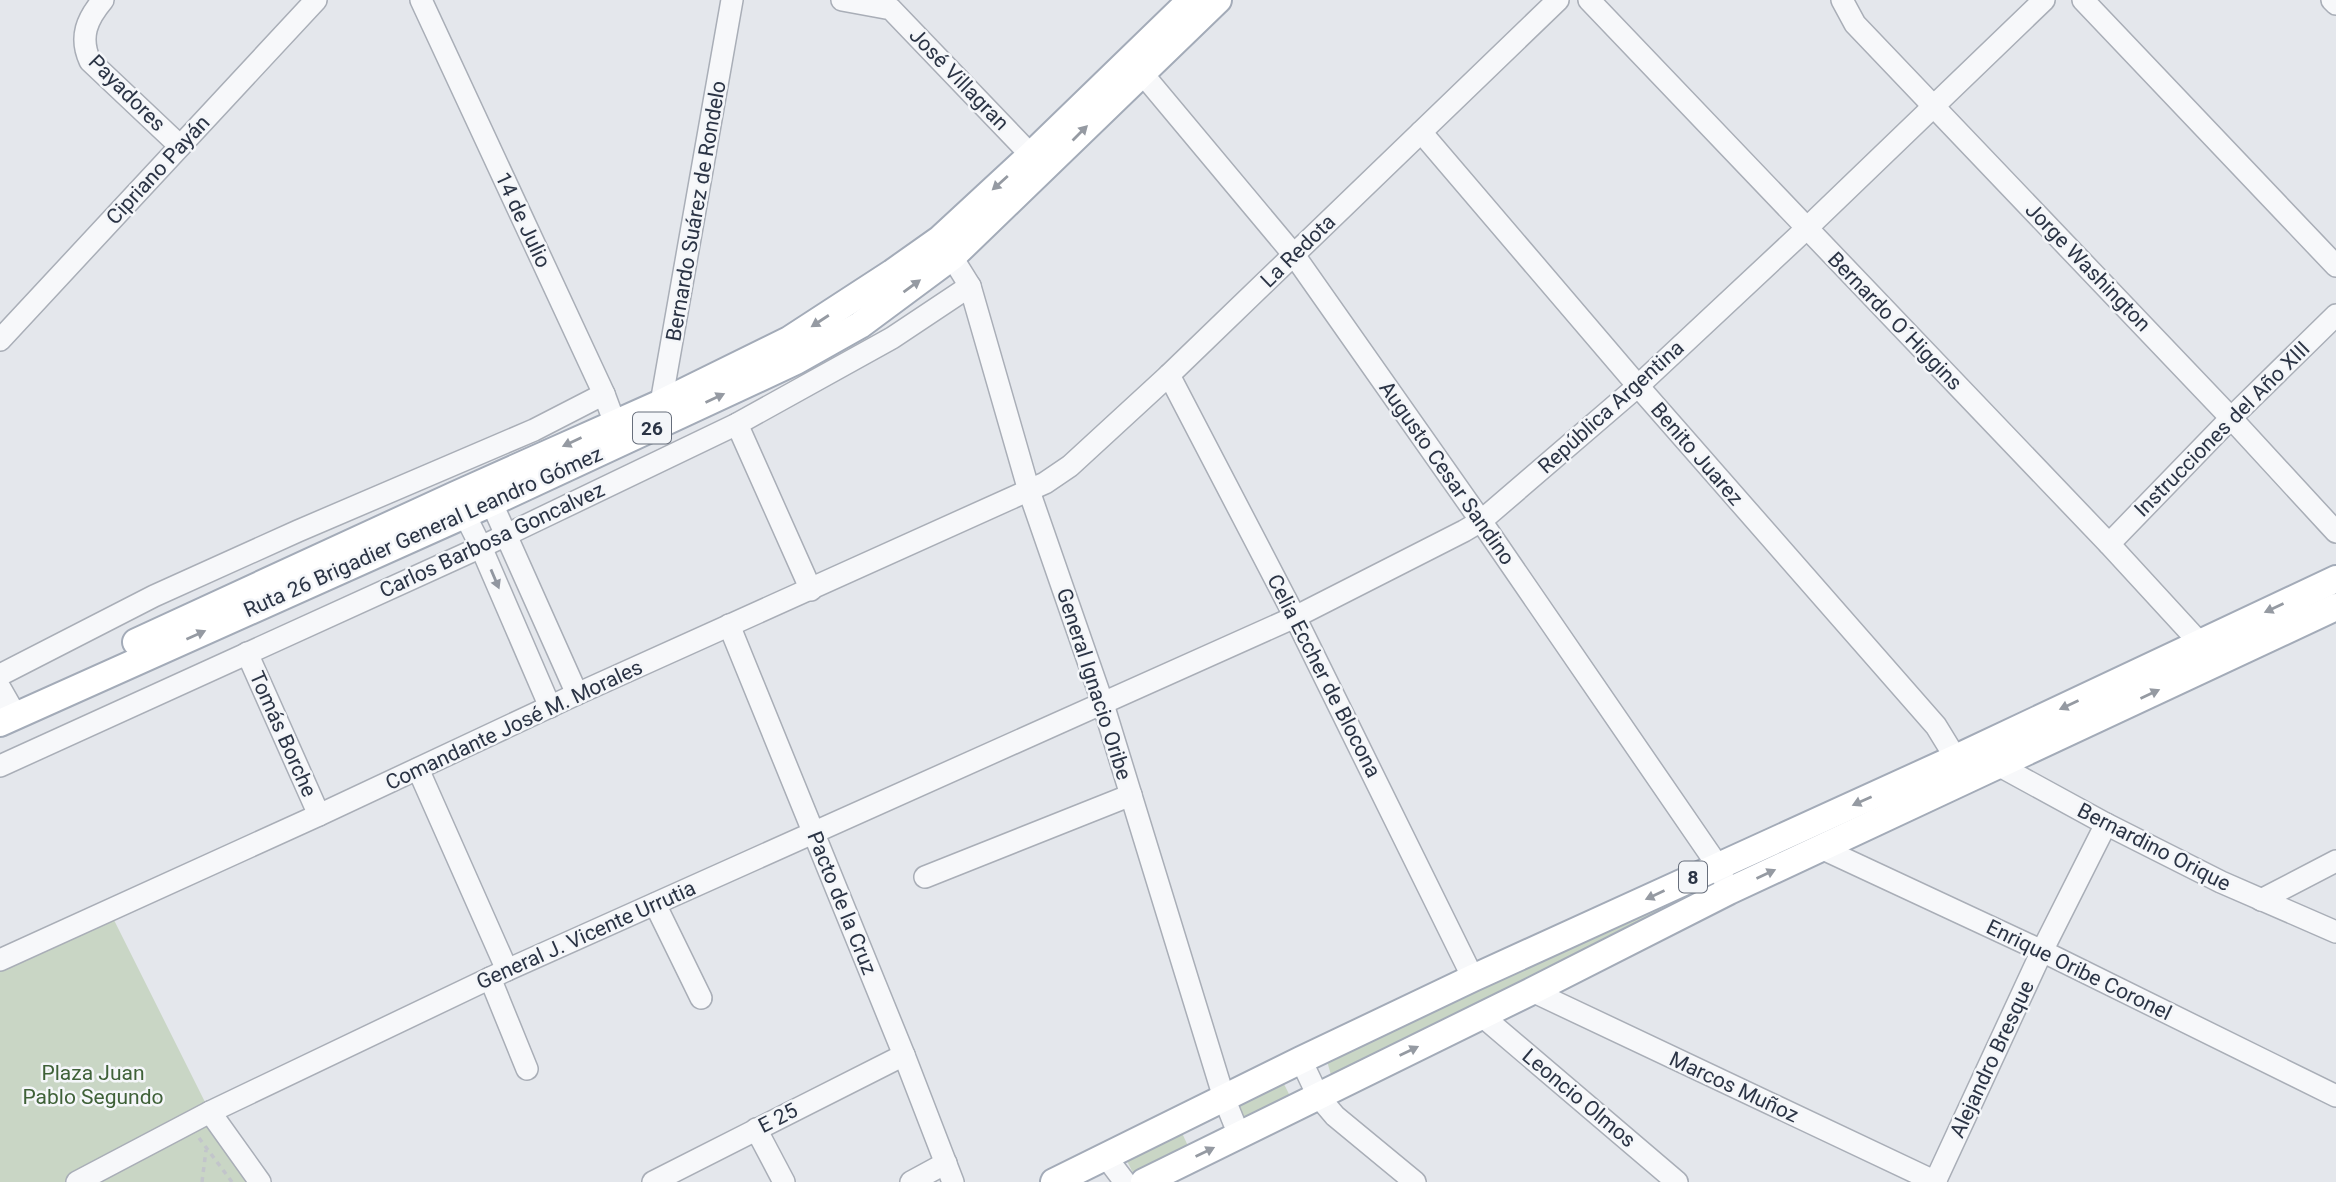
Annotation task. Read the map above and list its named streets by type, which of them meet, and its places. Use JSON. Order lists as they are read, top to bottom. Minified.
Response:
{"streets":{"main road":["26","Ruta 26 Brigadier General Leandro Gómez","8"],"street":["José Villagran","Payadores","Cipriano Payán","Bernardo Suárez de Rondelo","14 de Julio","La Redota","Jorge Washington","Bernardo O´Higgins","República Argentina","Instrucciones del Año XIII","Benito Juarez","Augusto Cesar Sandino","Carlos Barbosa Goncalvez","Celia Eccher de Blocona","General Ignacio Oribe","Comandante José M. Morales","Tomás Borche","Bernardino Orique","Pacto de la Cruz","General J. Vicente Urrutia","Enrique Oribe Coronel","Alejandro Bresque","Marcos Muñoz","Leoncio Olmos","E 25"]},"crossings":[["José Villagran","Ruta 26 Brigadier General Leandro Gómez"],["Payadores","Cipriano Payán"],["Bernardo Suárez de Rondelo","Ruta 26 Brigadier General Leandro Gómez"],["14 de Julio","Ruta 26 Brigadier General Leandro Gómez"],["La Redota","Benito Juarez"],["La Redota","Augusto Cesar Sandino"],["La Redota","Celia Eccher de Blocona"],["La Redota","General Ignacio Oribe"],["La Redota","Comandante José M. Morales"],["Jorge Washington","República Argentina"],["Jorge Washington","Instrucciones del Año XIII"],["Bernardo O´Higgins","República Argentina"],["Bernardo O´Higgins","Instrucciones del Año XIII"],["Bernardo O´Higgins","8"],["República Argentina","Benito Juarez"],["República Argentina","Augusto Cesar Sandino"],["República Argentina","Celia Eccher de Blocona"],["República Argentina","General Ignacio Oribe"],["República Argentina","General J. Vicente Urrutia"],["Benito Juarez","8"],["Augusto Cesar Sandino","Ruta 26 Brigadier General Leandro Gómez"],["Augusto Cesar Sandino","8"],["Ruta 26 Brigadier General Leandro Gómez","General Ignacio Oribe"],["Carlos Barbosa Goncalvez","General Ignacio Oribe"],["Carlos Barbosa Goncalvez","Tomás Borche"],["Celia Eccher de Blocona","8"],["General Ignacio Oribe","Comandante José M. Morales"],["General Ignacio Oribe","8"],["General Ignacio Oribe","General J. Vicente Urrutia"],["Comandante José M. Morales","Tomás Borche"],["Comandante José M. Morales","Pacto de la Cruz"],["Bernardino Orique","8"],["Bernardino Orique","Alejandro Bresque"],["8","Enrique Oribe Coronel"],["8","Marcos Muñoz"],["8","Leoncio Olmos"],["Pacto de la Cruz","General J. Vicente Urrutia"],["Pacto de la Cruz","E 25"],["Enrique Oribe Coronel","Alejandro Bresque"],["Alejandro Bresque","Marcos Muñoz"]],"parks":["Plaza Juan Pablo Segundo"]}
